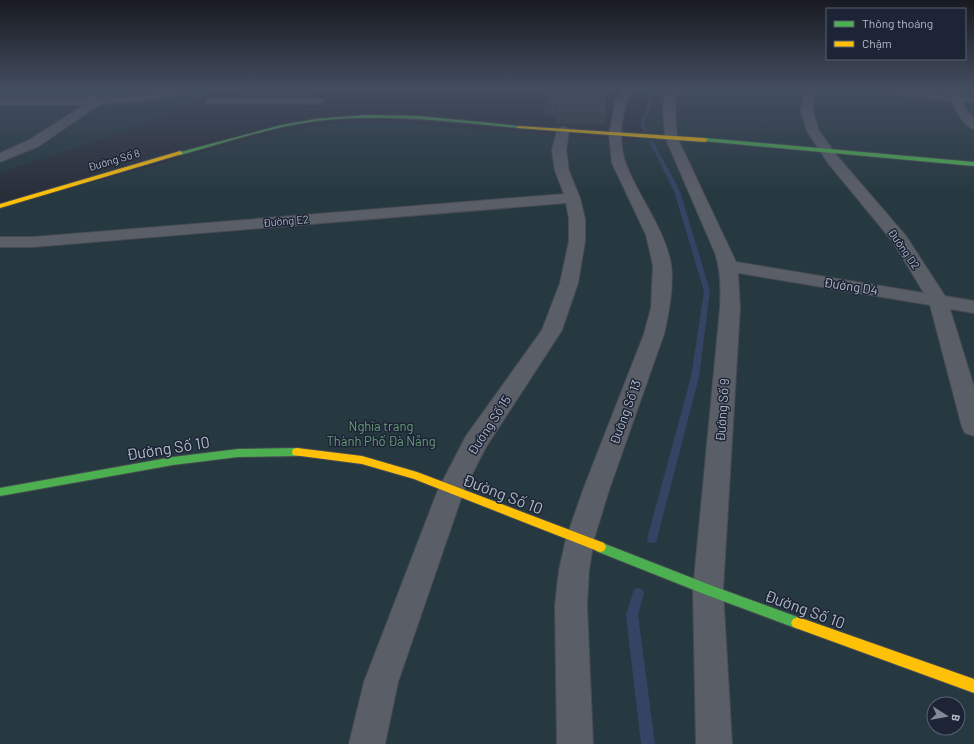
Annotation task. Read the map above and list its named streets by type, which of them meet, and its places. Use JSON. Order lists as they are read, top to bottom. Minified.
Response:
{"streets":{"street":["Đường Số 8","Đường E2","Đường D2","Đường D4","Đường Số 9","Đường Số 13","Đường Số 15","Đường Số 10"]},"crossings":[["Đường Số 8","Đường D2"],["Đường Số 8","Đường Số 9"],["Đường Số 8","Đường Số 13"],["Đường Số 8","Đường Số 15"],["Đường E2","Đường Số 15"],["Đường D2","Đường D4"],["Đường D4","Đường Số 9"],["Đường Số 9","Đường Số 10"],["Đường Số 13","Đường Số 10"],["Đường Số 15","Đường Số 10"]],"parks":["Nghĩa trang Thành Phố Đà Nẵng"],"legend":["Thông thoáng","Chậm"],"north":"right"}
